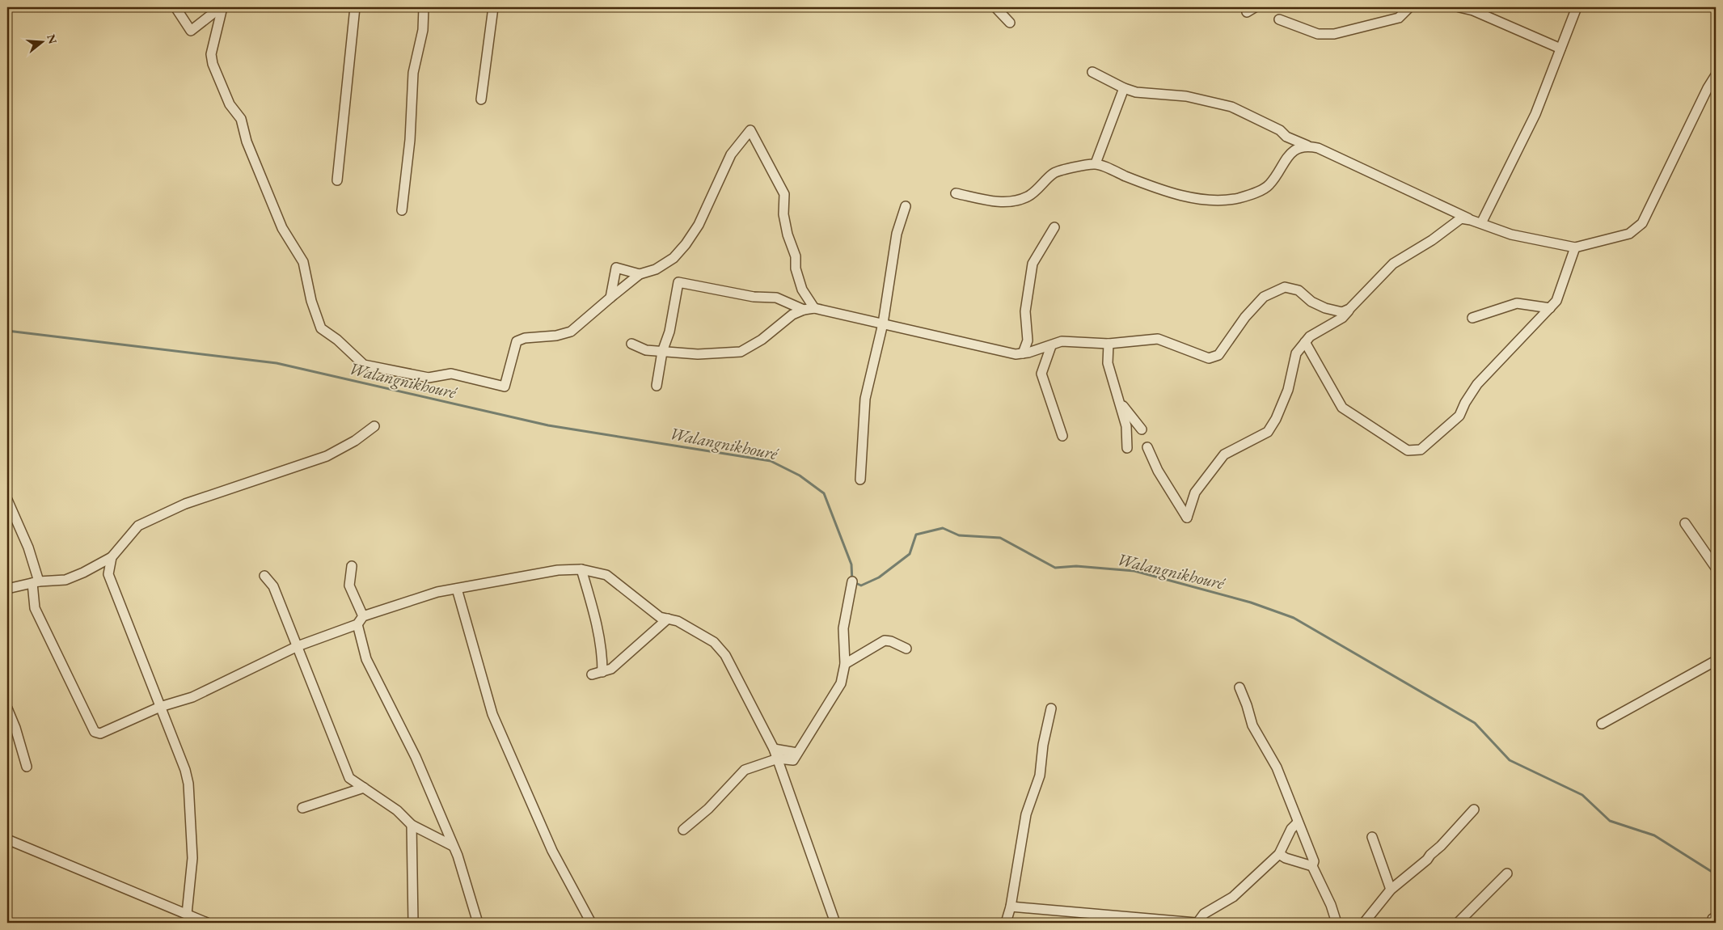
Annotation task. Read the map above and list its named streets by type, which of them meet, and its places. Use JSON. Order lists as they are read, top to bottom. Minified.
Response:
{"water":["Walangnikhouré"],"north":"right"}
